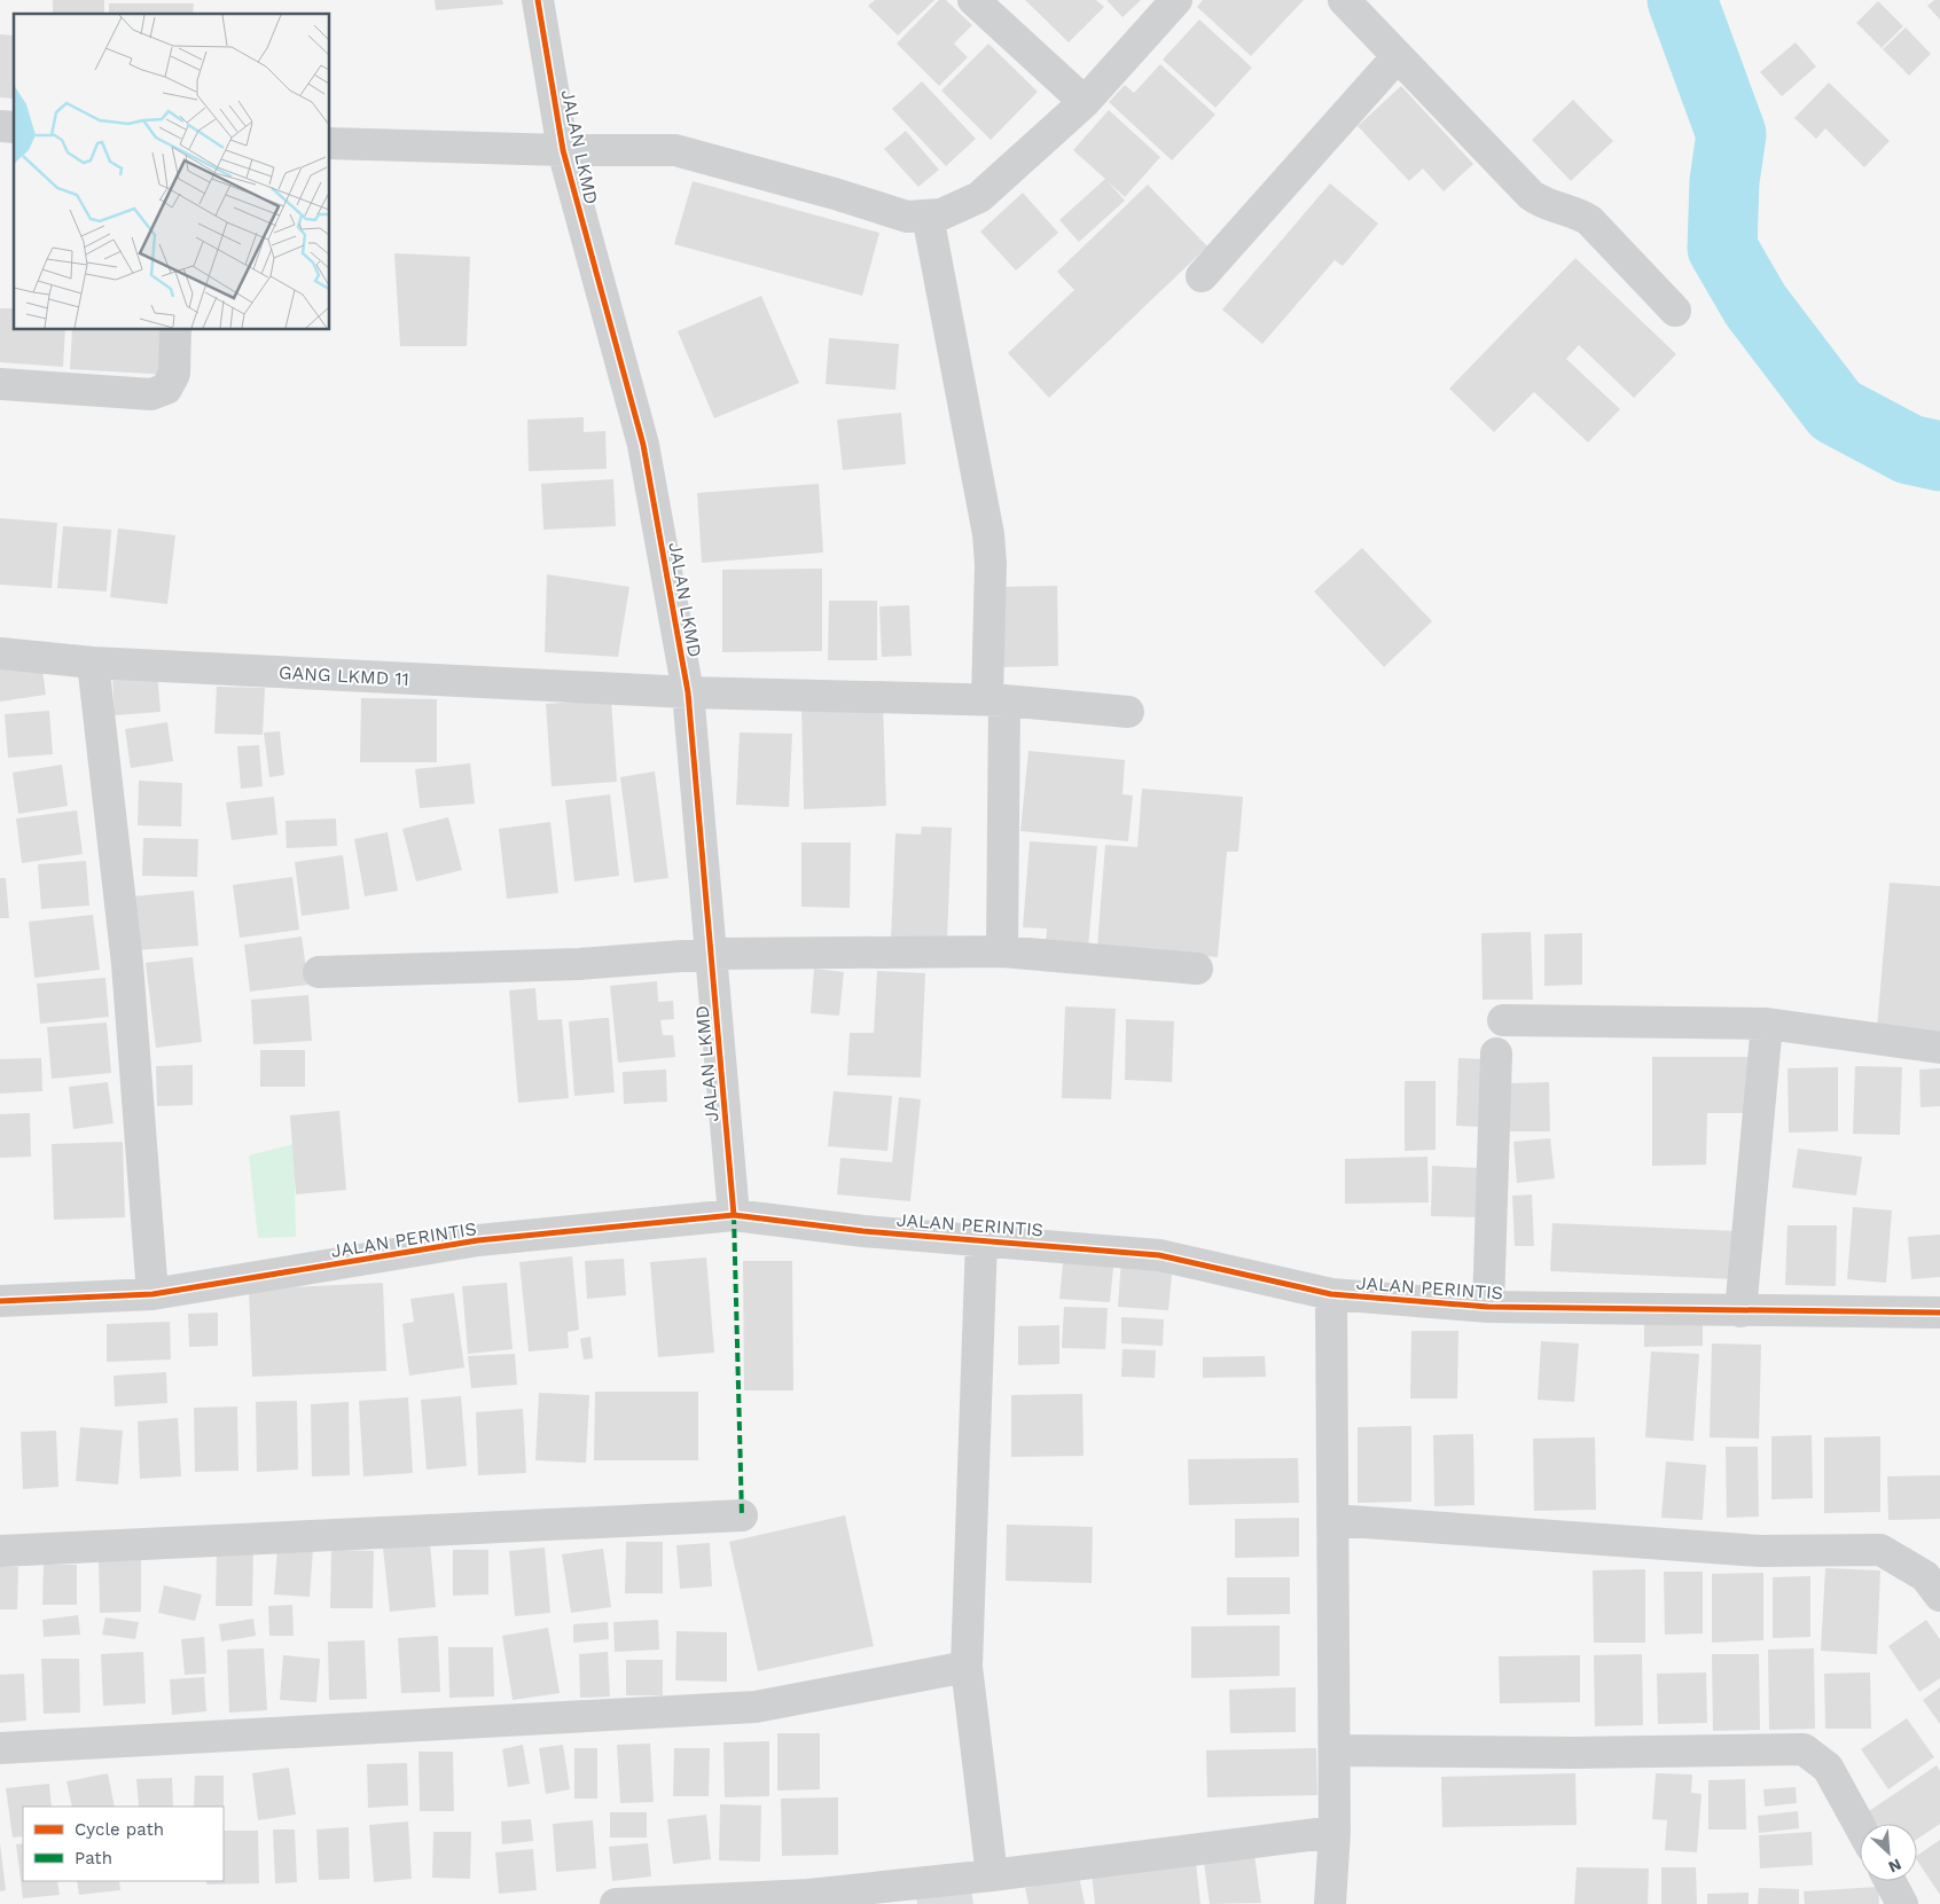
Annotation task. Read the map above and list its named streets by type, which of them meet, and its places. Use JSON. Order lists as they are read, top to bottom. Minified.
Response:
{"streets":{"street":["JALAN LKMD","GANG LKMD 11","JALAN PERINTIS"]},"crossings":[["JALAN LKMD","GANG LKMD 11"],["JALAN LKMD","JALAN PERINTIS"]],"legend":["Cycle path","Path"],"north":"bottom right"}
